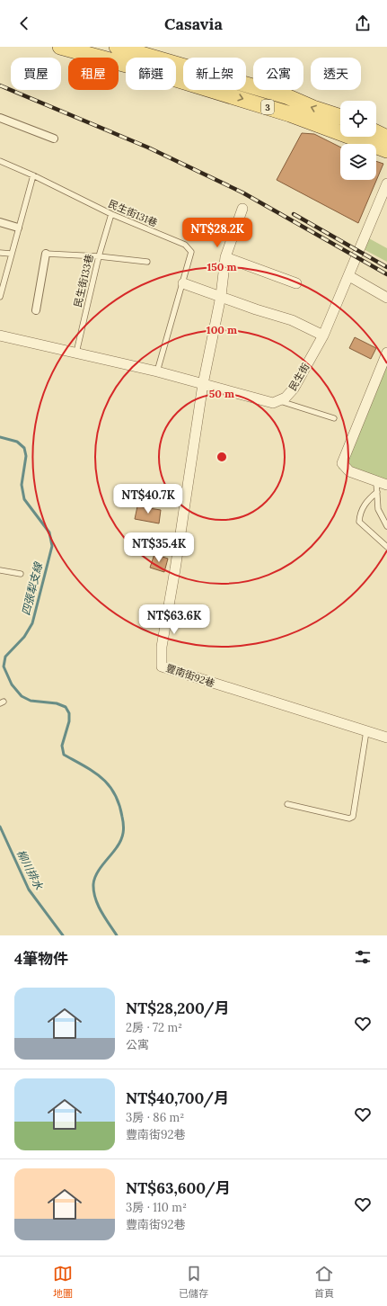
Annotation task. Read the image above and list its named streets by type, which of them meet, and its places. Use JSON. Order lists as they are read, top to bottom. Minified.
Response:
{"streets":{"main road":["3"],"street":["民生街","豐南街92巷"],"lane":["民生街131巷","民生街133巷"]},"crossings":[["民生街131巷","民生街133巷"]],"water":["四張犁支線","柳川排水"],"page":{"header":"Casavia","chip":["買屋","租屋","篩選","新上架","公寓","透天"],"price":["NT$28.2K","NT$40.7K","NT$35.4K","NT$63.6K"],"heading":"4筆物件","list":[{"name":"NT$28,200/月","note":"2房 · 72 m² · 公寓"},{"name":"NT$40,700/月","note":"3房 · 86 m² · 豐南街92巷"},{"name":"NT$63,600/月","note":"3房 · 110 m² · 豐南街92巷"}],"tabs":["地圖","已儲存","首頁"]},"rings":["150 m","100 m","50 m"]}
